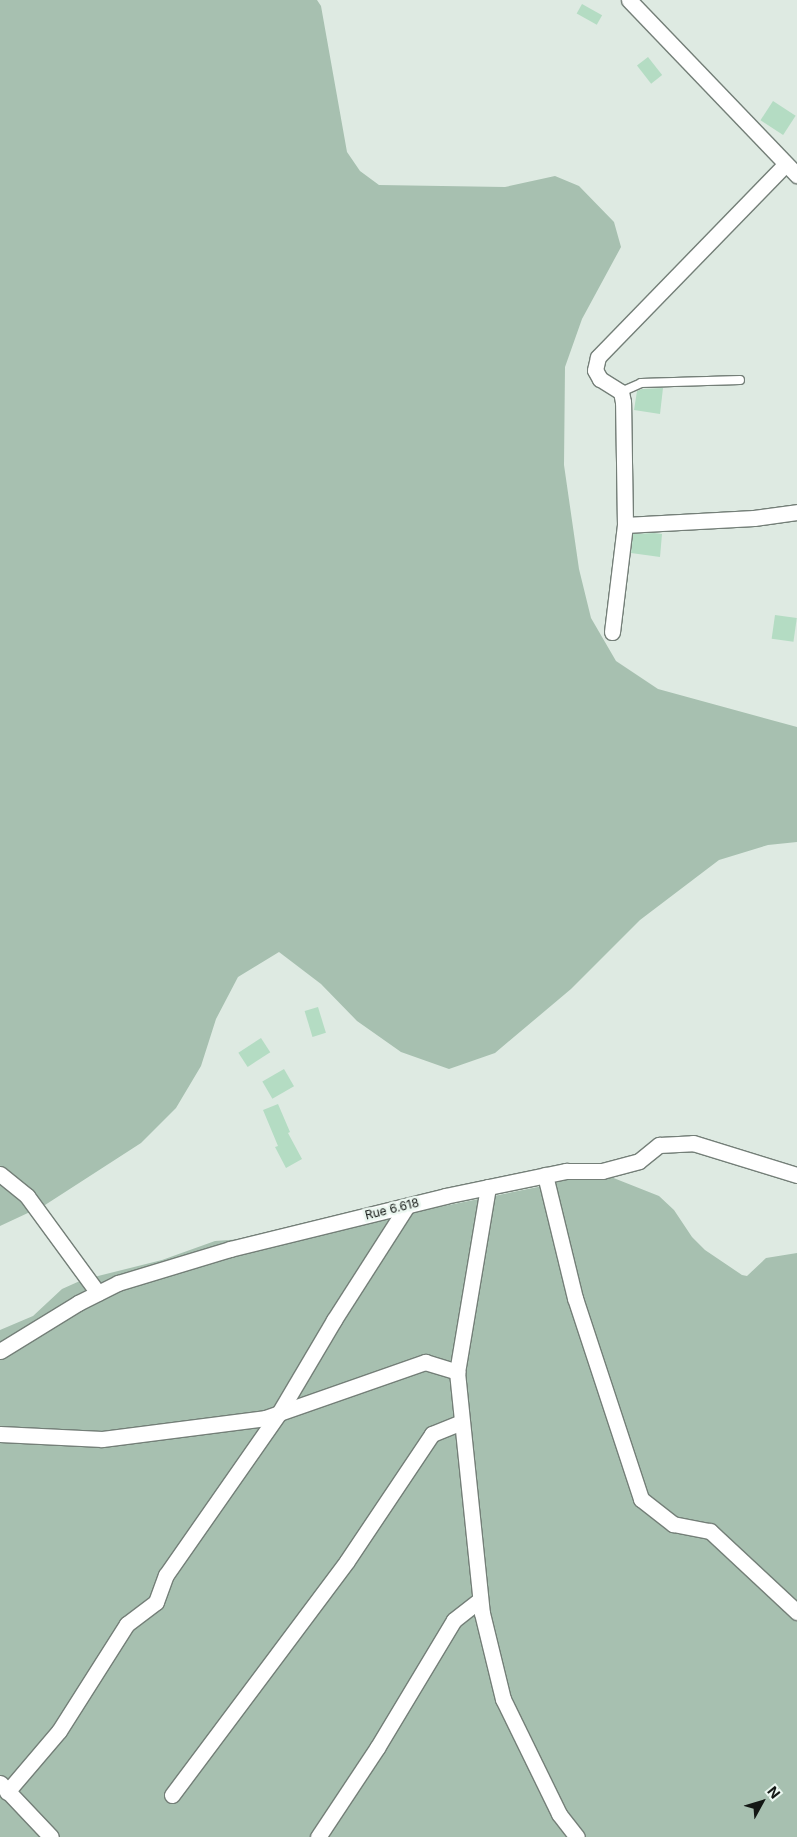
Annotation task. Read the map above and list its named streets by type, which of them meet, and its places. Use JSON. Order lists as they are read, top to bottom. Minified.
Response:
{"streets":{"street":["Rue 6.618"]},"north":"top right"}
